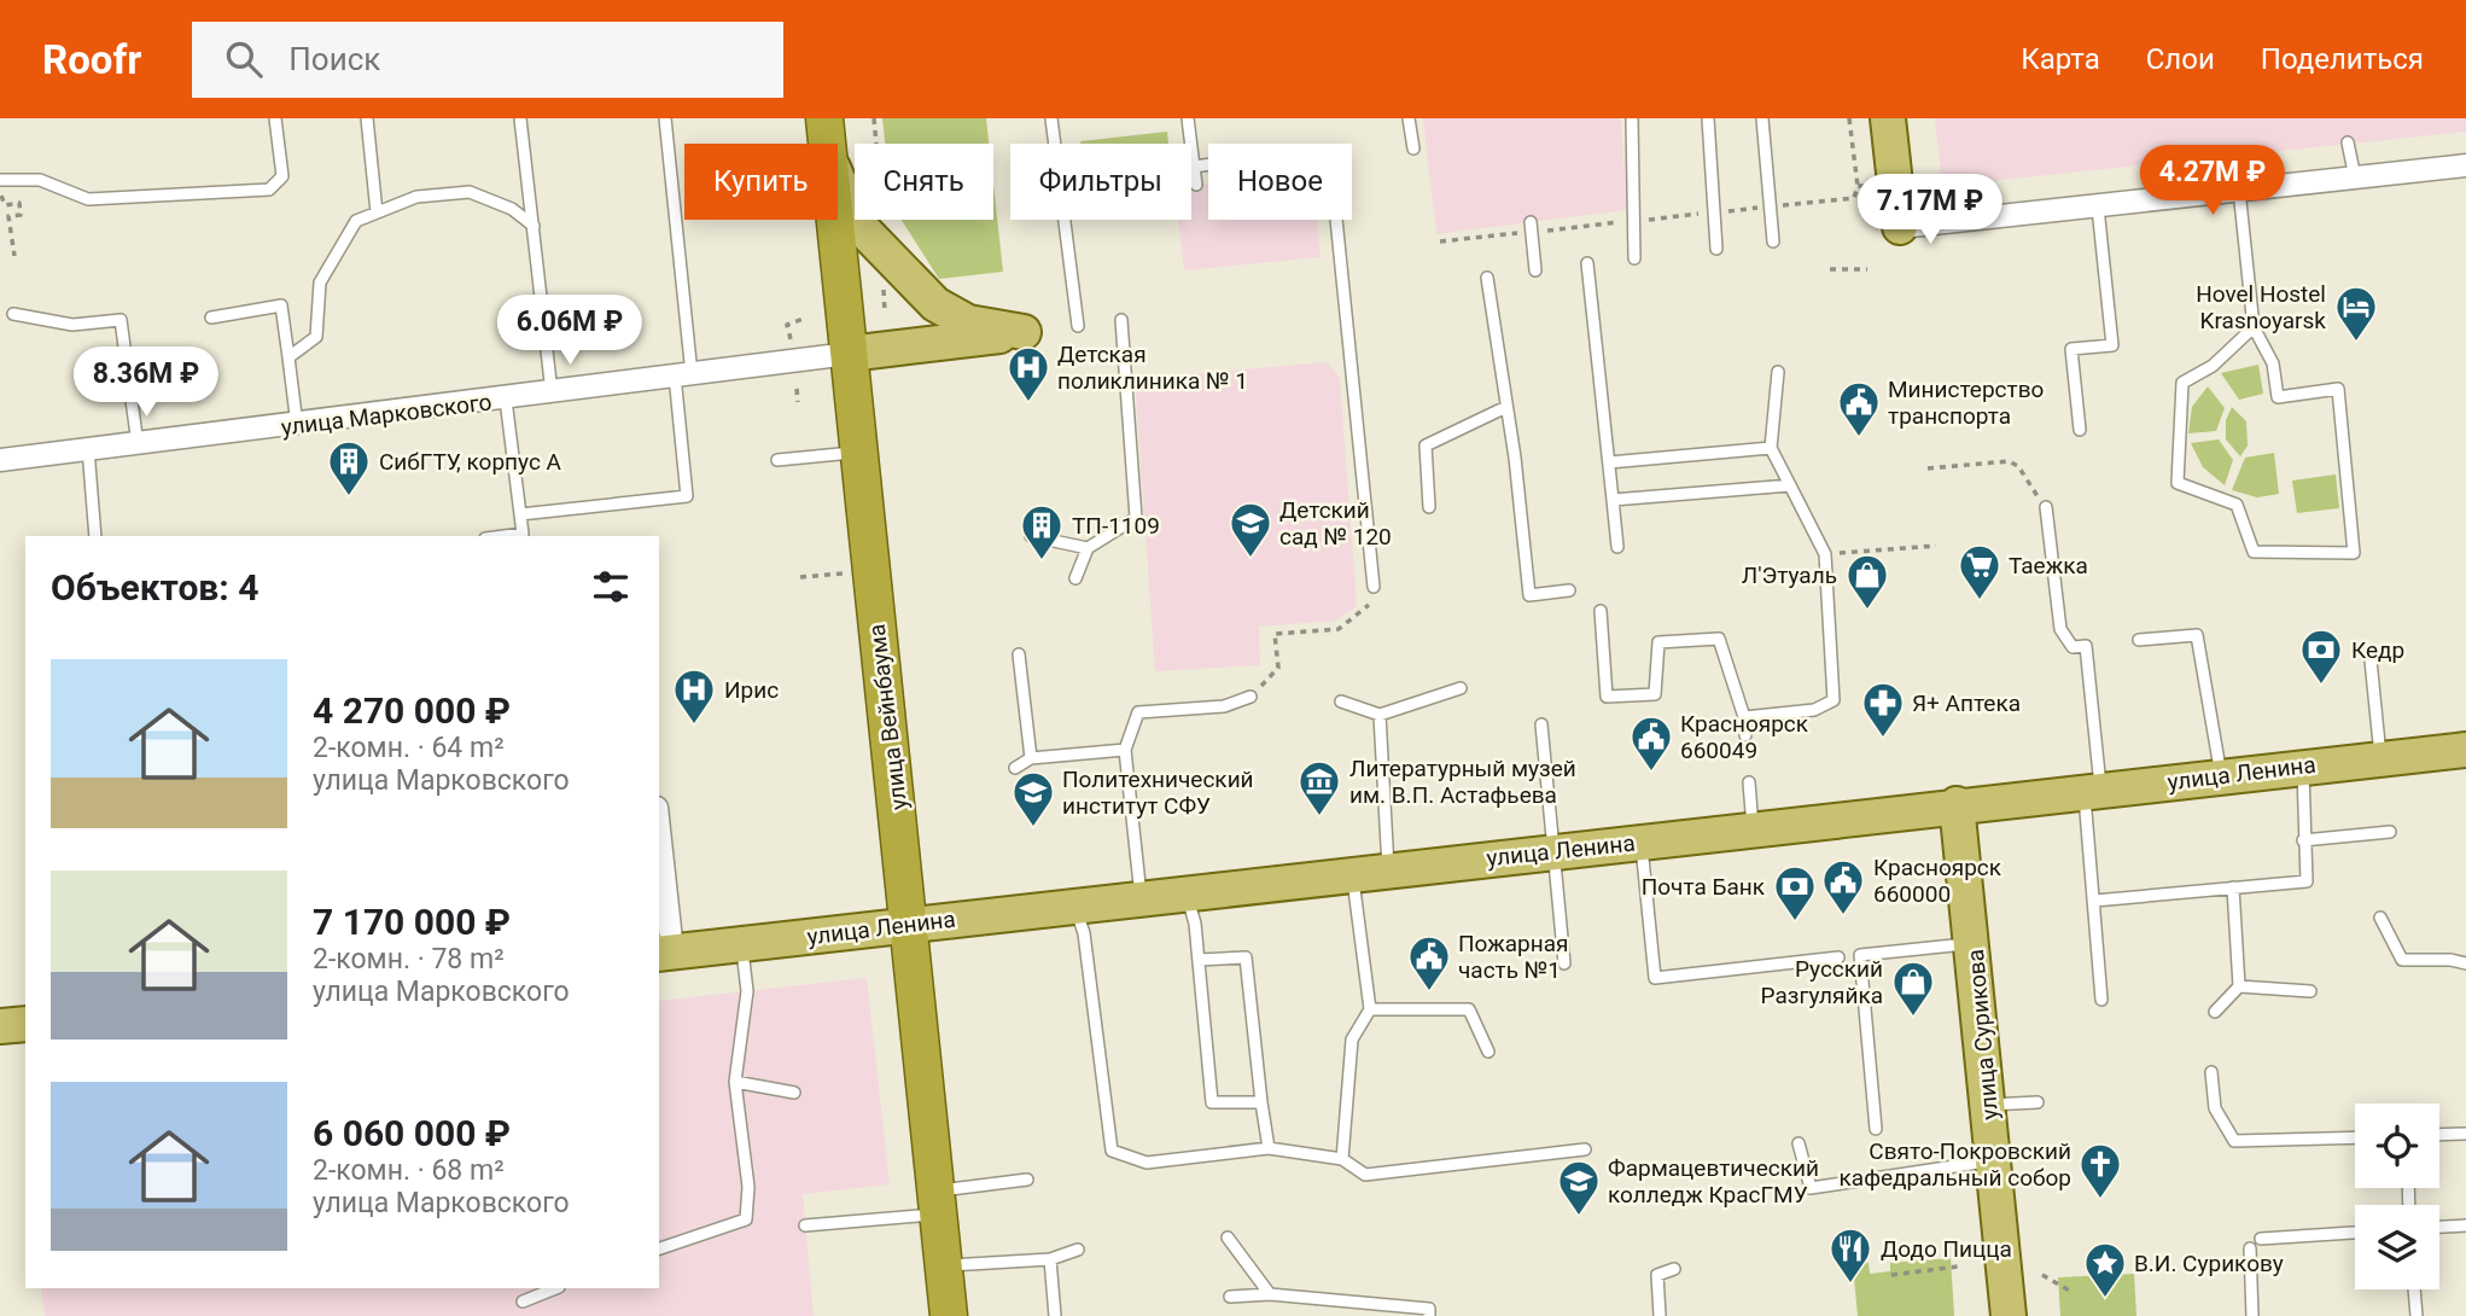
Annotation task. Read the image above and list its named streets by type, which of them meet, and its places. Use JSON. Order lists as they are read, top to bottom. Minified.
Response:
{"streets":{"highway":["улица Вейнбаума"],"main road":["улица Марковского","улица Ленина","улица Сурикова"]},"crossings":[["улица Марковского","улица Вейнбаума"],["улица Вейнбаума","улица Ленина"],["улица Ленина","улица Сурикова"]],"places":{"hotel":["Hovel Hostel Krasnoyarsk"],"hospital":["Детская поликлиника № 1","Ирис"],"public building":["Министерство транспорта","Красноярск 660049","Красноярск 660000","Пожарная часть №1"],"building":["СибГТУ, корпус А","ТП-1109"],"school or university":["Детский сад № 120","Политехнический институт СФУ","Фармацевтический колледж КрасГМУ"],"supermarket":["Таежка"],"shop":["Л'Этуаль","Русский Разгуляйка"],"bank":["Кедр","Почта Банк"],"pharmacy":["Я+ Аптека"],"museum":["Литературный музей им. В.П. Астафьева"],"church":["Свято-Покровский кафедральный собор"],"restaurant":["Додо Пицца"],"place":["В.И. Сурикову"]},"page":{"header":"Roofr","search":"Поиск","nav":["Карта","Слои","Поделиться"],"chip":["Купить","Снять","Фильтры","Новое"],"price":["4.27M ₽","7.17M ₽","6.06M ₽","8.36M ₽"],"heading":"Объектов: 4","list":[{"name":"4 270 000 ₽","note":"2-комн. · 64 m² · улица Марковского"},{"name":"7 170 000 ₽","note":"2-комн. · 78 m² · улица Марковского"},{"name":"6 060 000 ₽","note":"2-комн. · 68 m² · улица Марковского"}]}}
